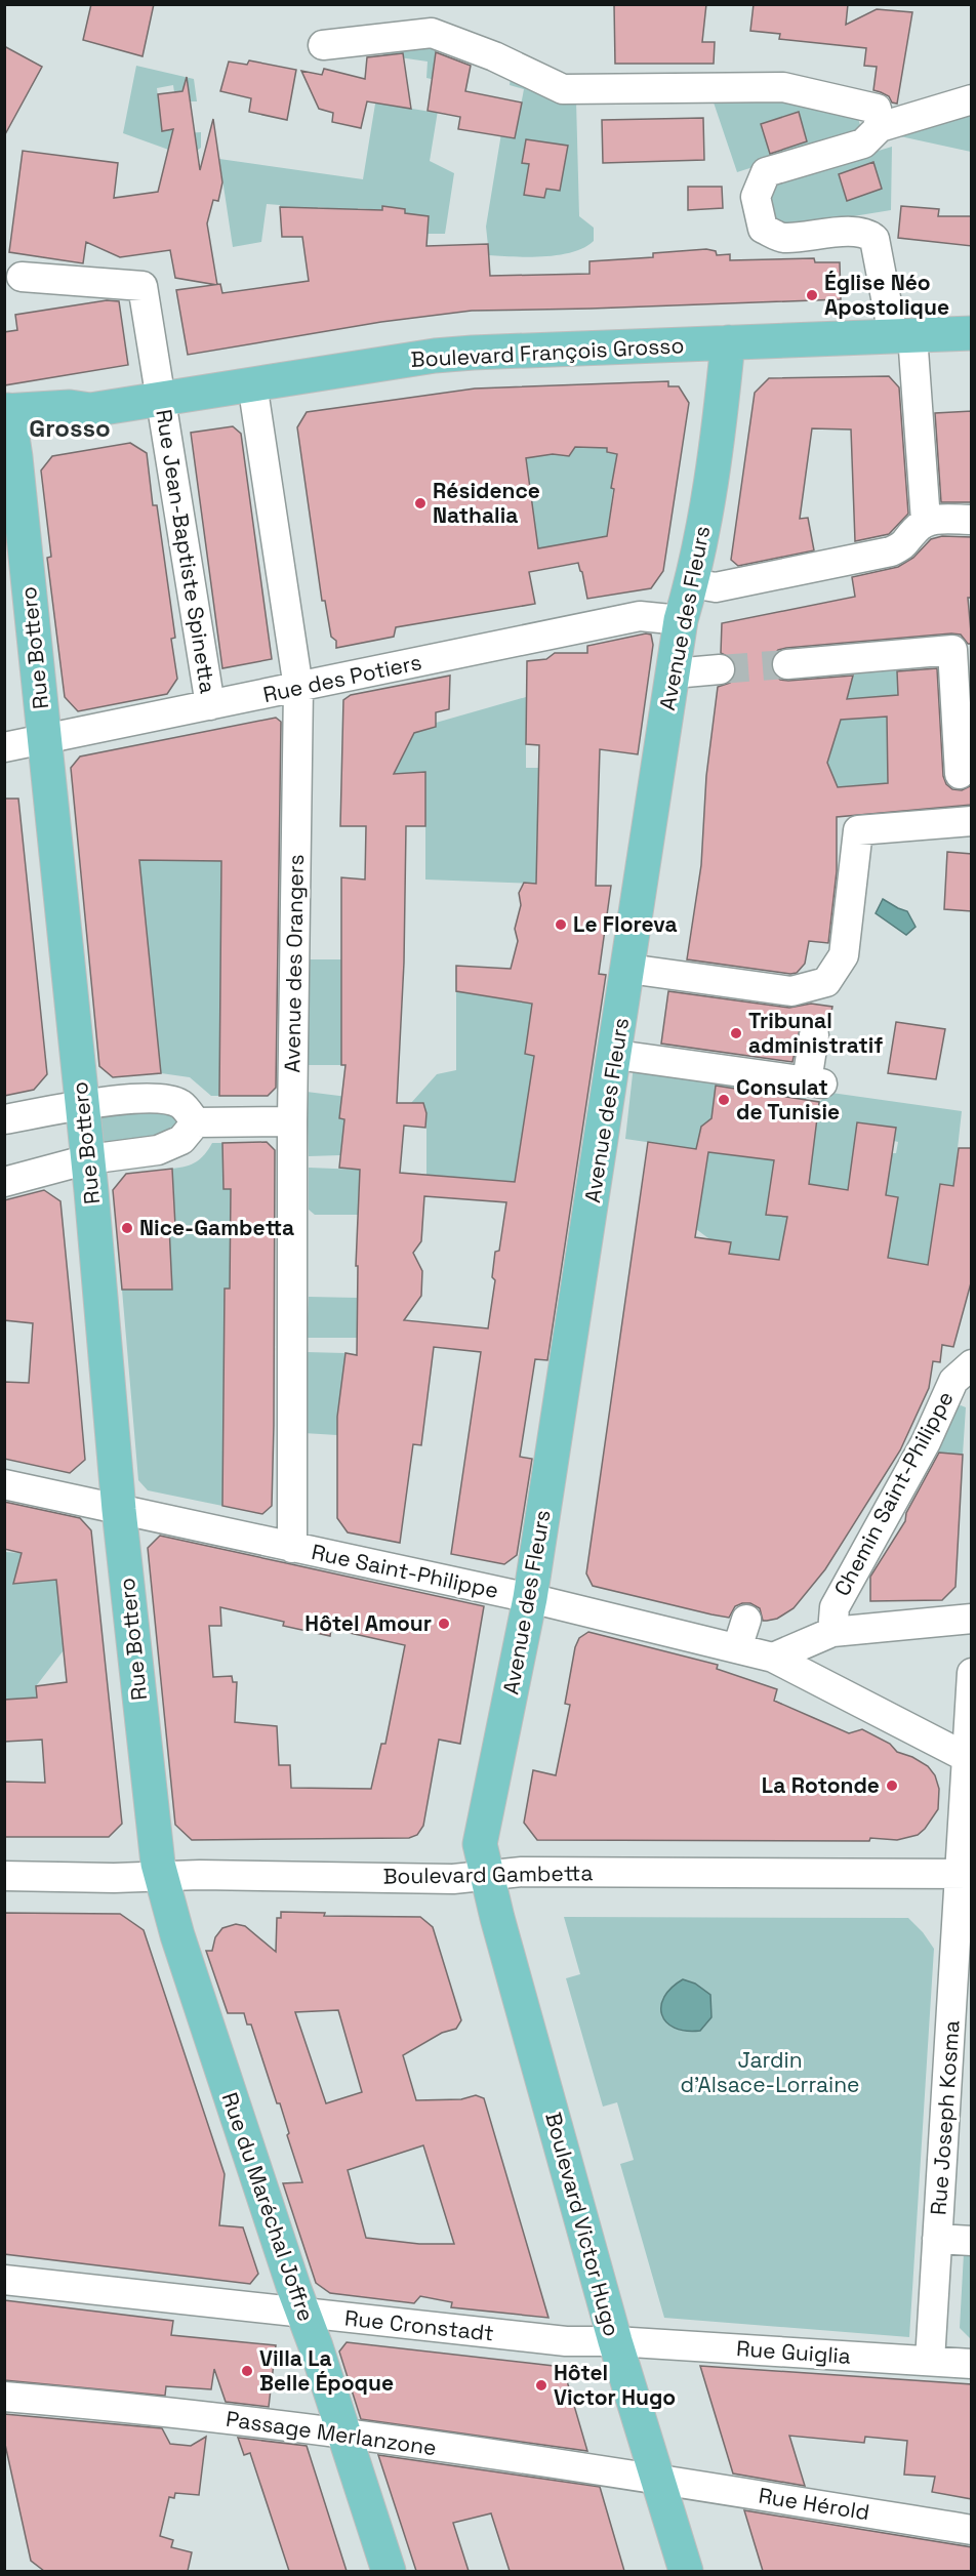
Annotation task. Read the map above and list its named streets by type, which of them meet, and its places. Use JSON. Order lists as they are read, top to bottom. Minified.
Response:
{"streets":{"main road":["Boulevard François Grosso","Avenue des Fleurs","Rue Bottero","Rue du Maréchal Joffre","Boulevard Victor Hugo"],"street":["Rue Jean-Baptiste Spinetta","Rue des Potiers","Avenue des Orangers","Chemin Saint-Philippe","Rue Saint-Philippe","Boulevard Gambetta","Rue Joseph Kosma","Rue Cronstadt","Rue Guiglia","Passage Merlanzone","Rue Hérold"]},"crossings":[["Boulevard François Grosso","Rue Jean-Baptiste Spinetta"],["Boulevard François Grosso","Avenue des Fleurs"],["Boulevard François Grosso","Rue Bottero"],["Boulevard François Grosso","Avenue des Orangers"],["Rue Jean-Baptiste Spinetta","Rue des Potiers"],["Avenue des Fleurs","Rue des Potiers"],["Avenue des Fleurs","Rue Saint-Philippe"],["Avenue des Fleurs","Boulevard Gambetta"],["Avenue des Fleurs","Boulevard Victor Hugo"],["Rue Bottero","Rue des Potiers"],["Rue Bottero","Rue Saint-Philippe"],["Rue Bottero","Boulevard Gambetta"],["Rue Bottero","Rue du Maréchal Joffre"],["Rue des Potiers","Avenue des Orangers"],["Avenue des Orangers","Rue Saint-Philippe"],["Rue Saint-Philippe","Rue Joseph Kosma"],["Boulevard Gambetta","Rue Joseph Kosma"],["Boulevard Gambetta","Rue du Maréchal Joffre"],["Boulevard Gambetta","Boulevard Victor Hugo"],["Rue Joseph Kosma","Rue Guiglia"],["Rue du Maréchal Joffre","Rue Cronstadt"],["Rue du Maréchal Joffre","Passage Merlanzone"],["Boulevard Victor Hugo","Rue Cronstadt"],["Boulevard Victor Hugo","Rue Guiglia"],["Boulevard Victor Hugo","Passage Merlanzone"],["Boulevard Victor Hugo","Rue Hérold"],["Rue Cronstadt","Rue Guiglia"],["Passage Merlanzone","Rue Hérold"]],"districts":["Grosso"],"parks":["Jardin d'Alsace-Lorraine"],"places":["Église Néo Apostolique","Résidence Nathalia","Le Floreva","Tribunal administratif","Consulat de Tunisie","Nice-Gambetta","Hôtel Amour","La Rotonde","Villa La Belle Époque","Hôtel Victor Hugo"]}
